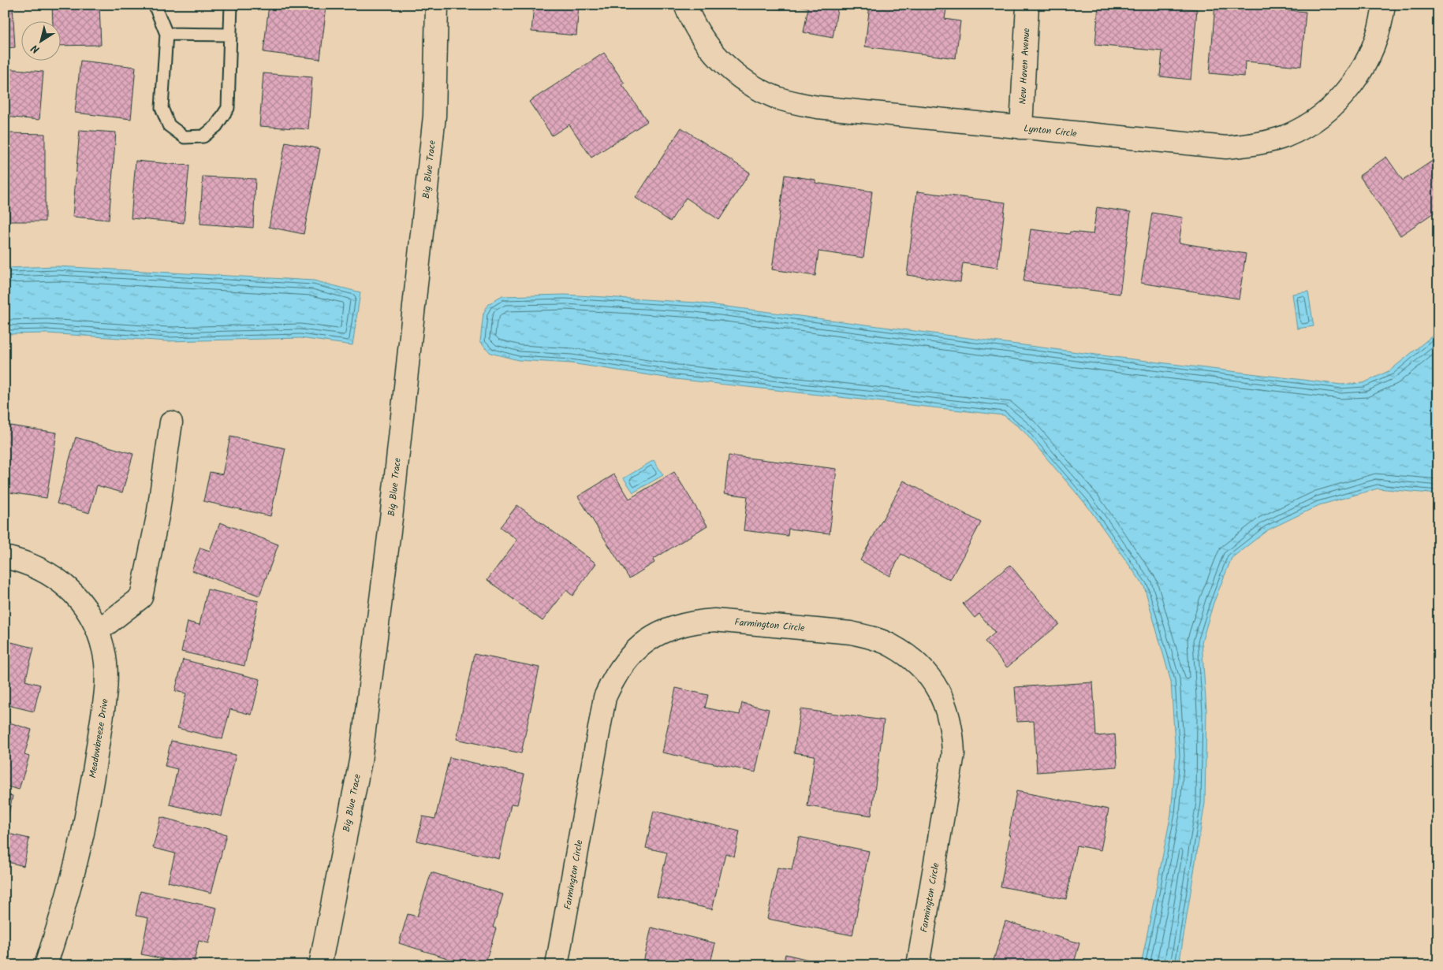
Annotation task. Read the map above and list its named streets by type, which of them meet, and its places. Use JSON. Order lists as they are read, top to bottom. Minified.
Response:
{"streets":{"street":["New Haven Avenue","Lynton Circle","Big Blue Trace","Farmington Circle","Meadowbreeze Drive"]},"crossings":[["New Haven Avenue","Lynton Circle"]],"north":"bottom left"}
